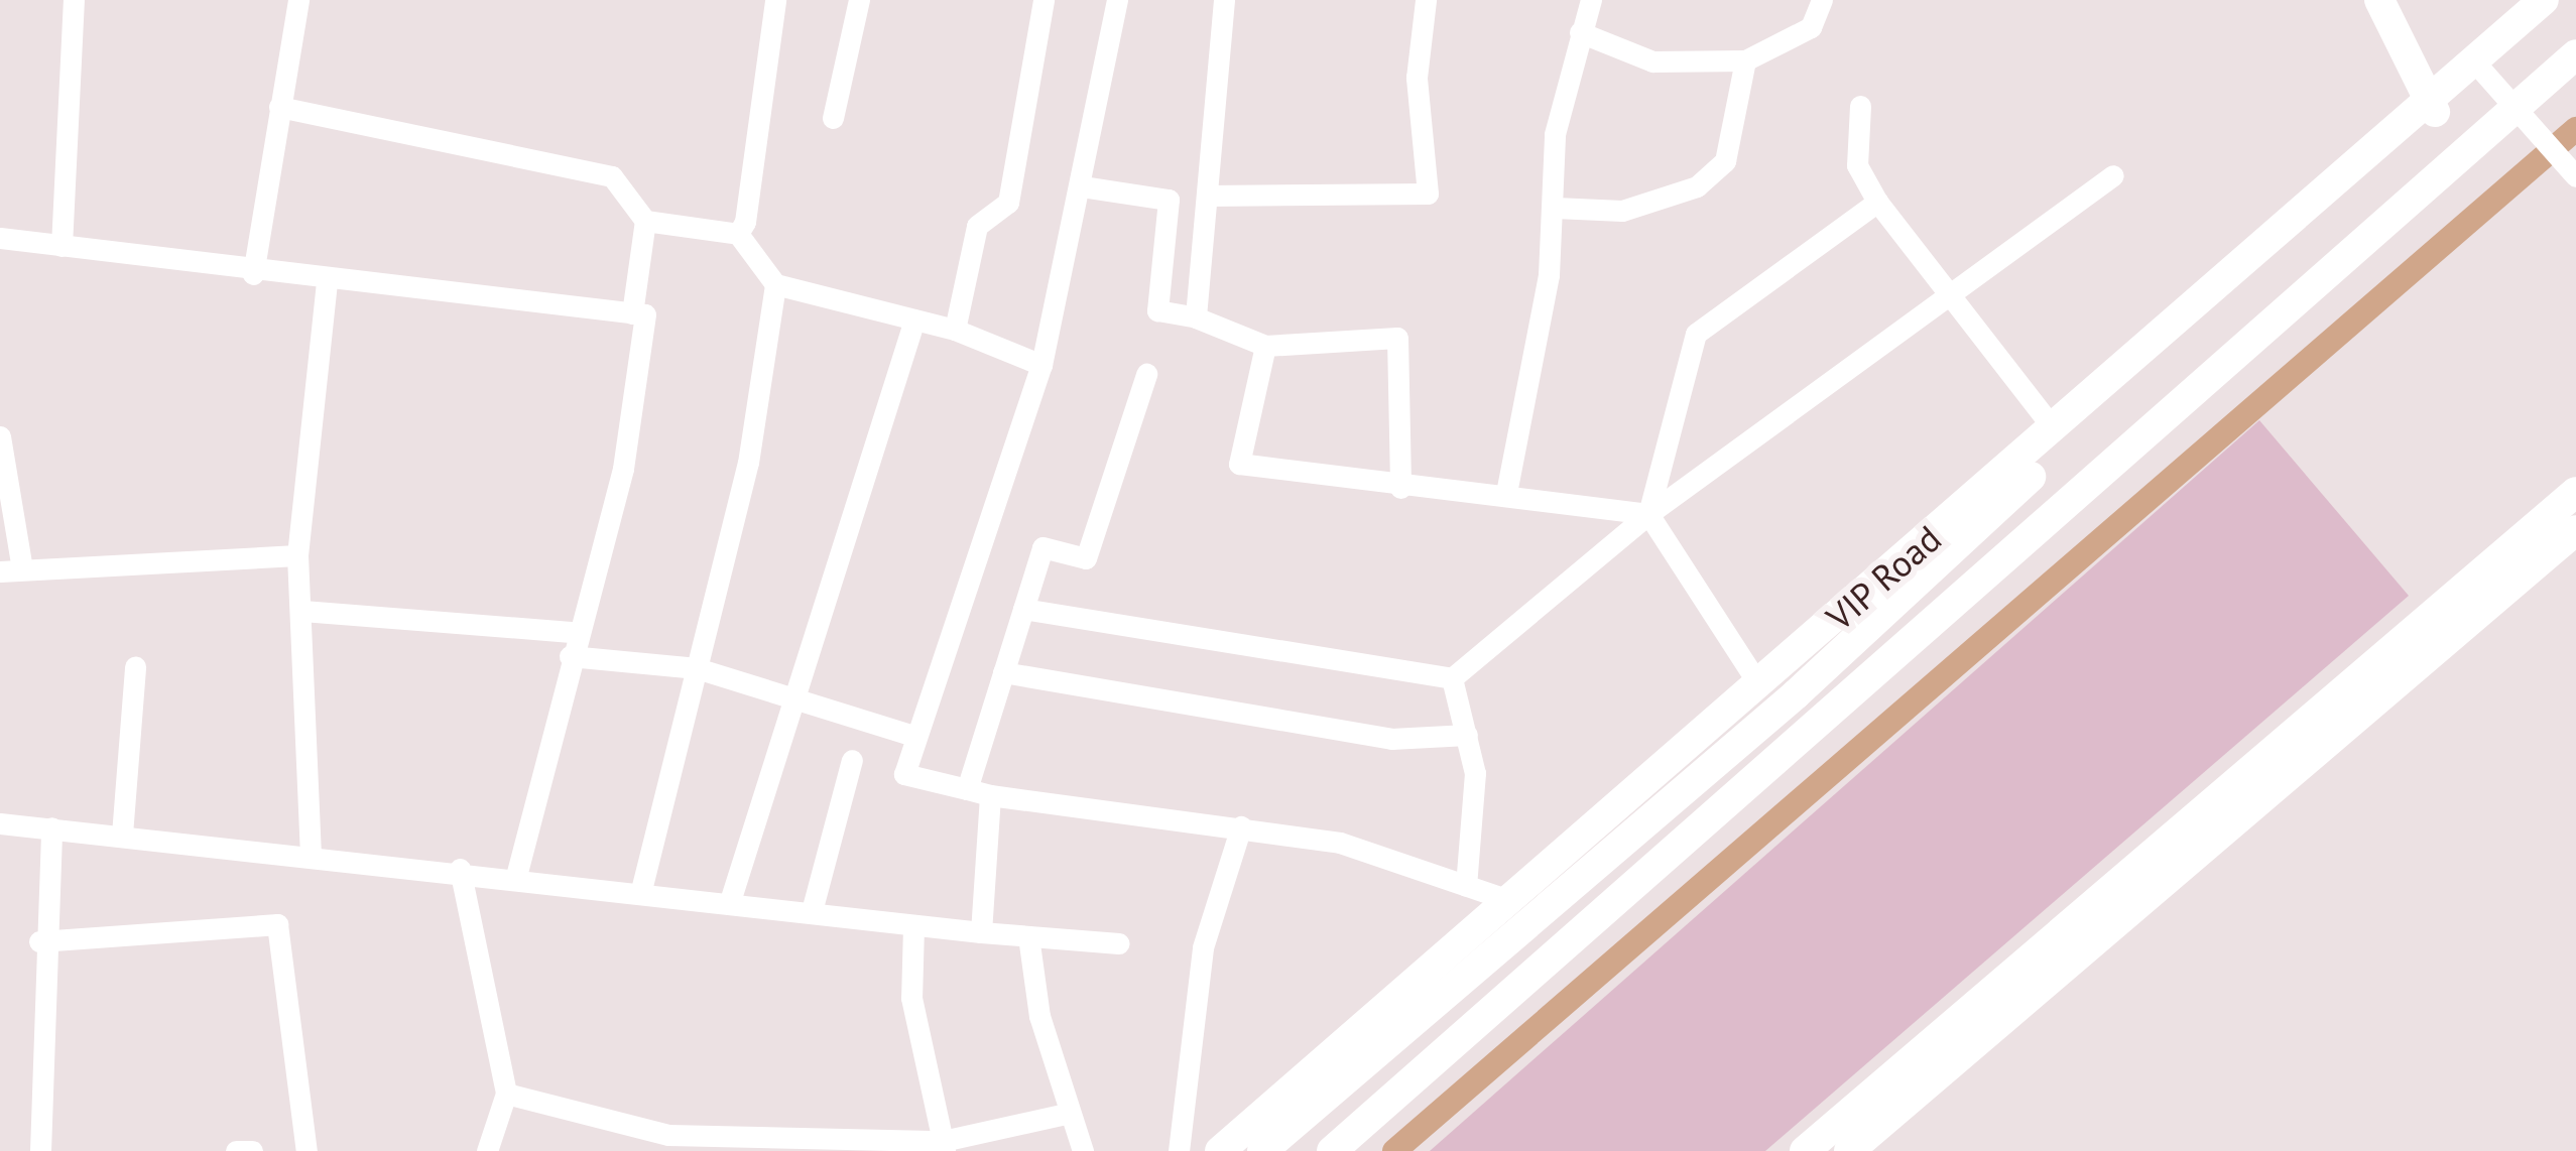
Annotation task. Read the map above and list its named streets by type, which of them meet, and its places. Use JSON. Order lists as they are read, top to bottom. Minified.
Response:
{"streets":{"street":["VIP Road"]}}
